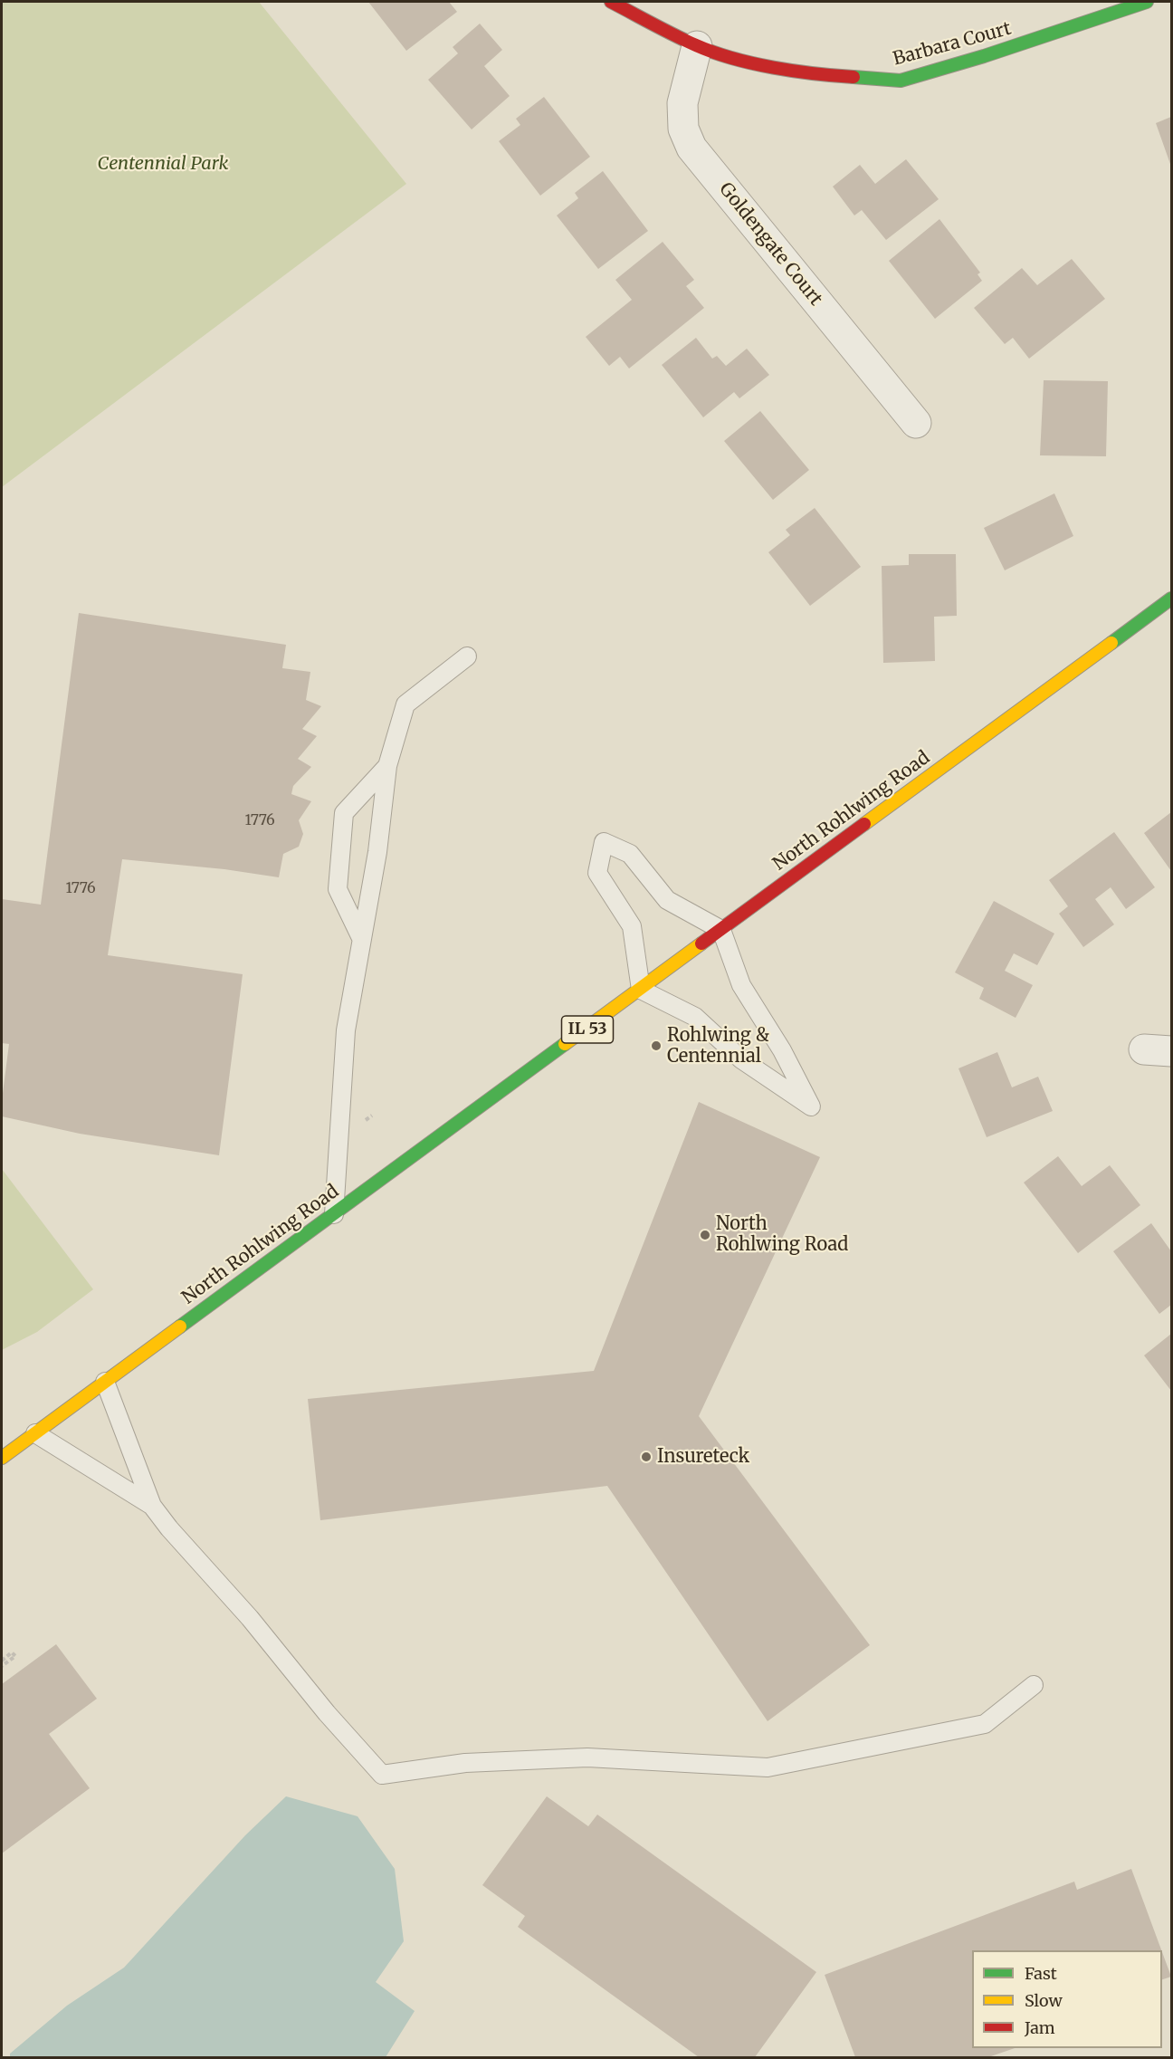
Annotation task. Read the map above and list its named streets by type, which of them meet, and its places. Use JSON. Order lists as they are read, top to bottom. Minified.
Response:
{"streets":{"main road":["Barbara Court","North Rohlwing Road","IL 53"],"street":["Goldengate Court"]},"crossings":[["Barbara Court","Goldengate Court"]],"parks":["Centennial Park"],"places":["Rohlwing & Centennial","North Rohlwing Road","Insureteck"],"house_numbers":["1776","1776"],"legend":["Fast","Slow","Jam"]}
